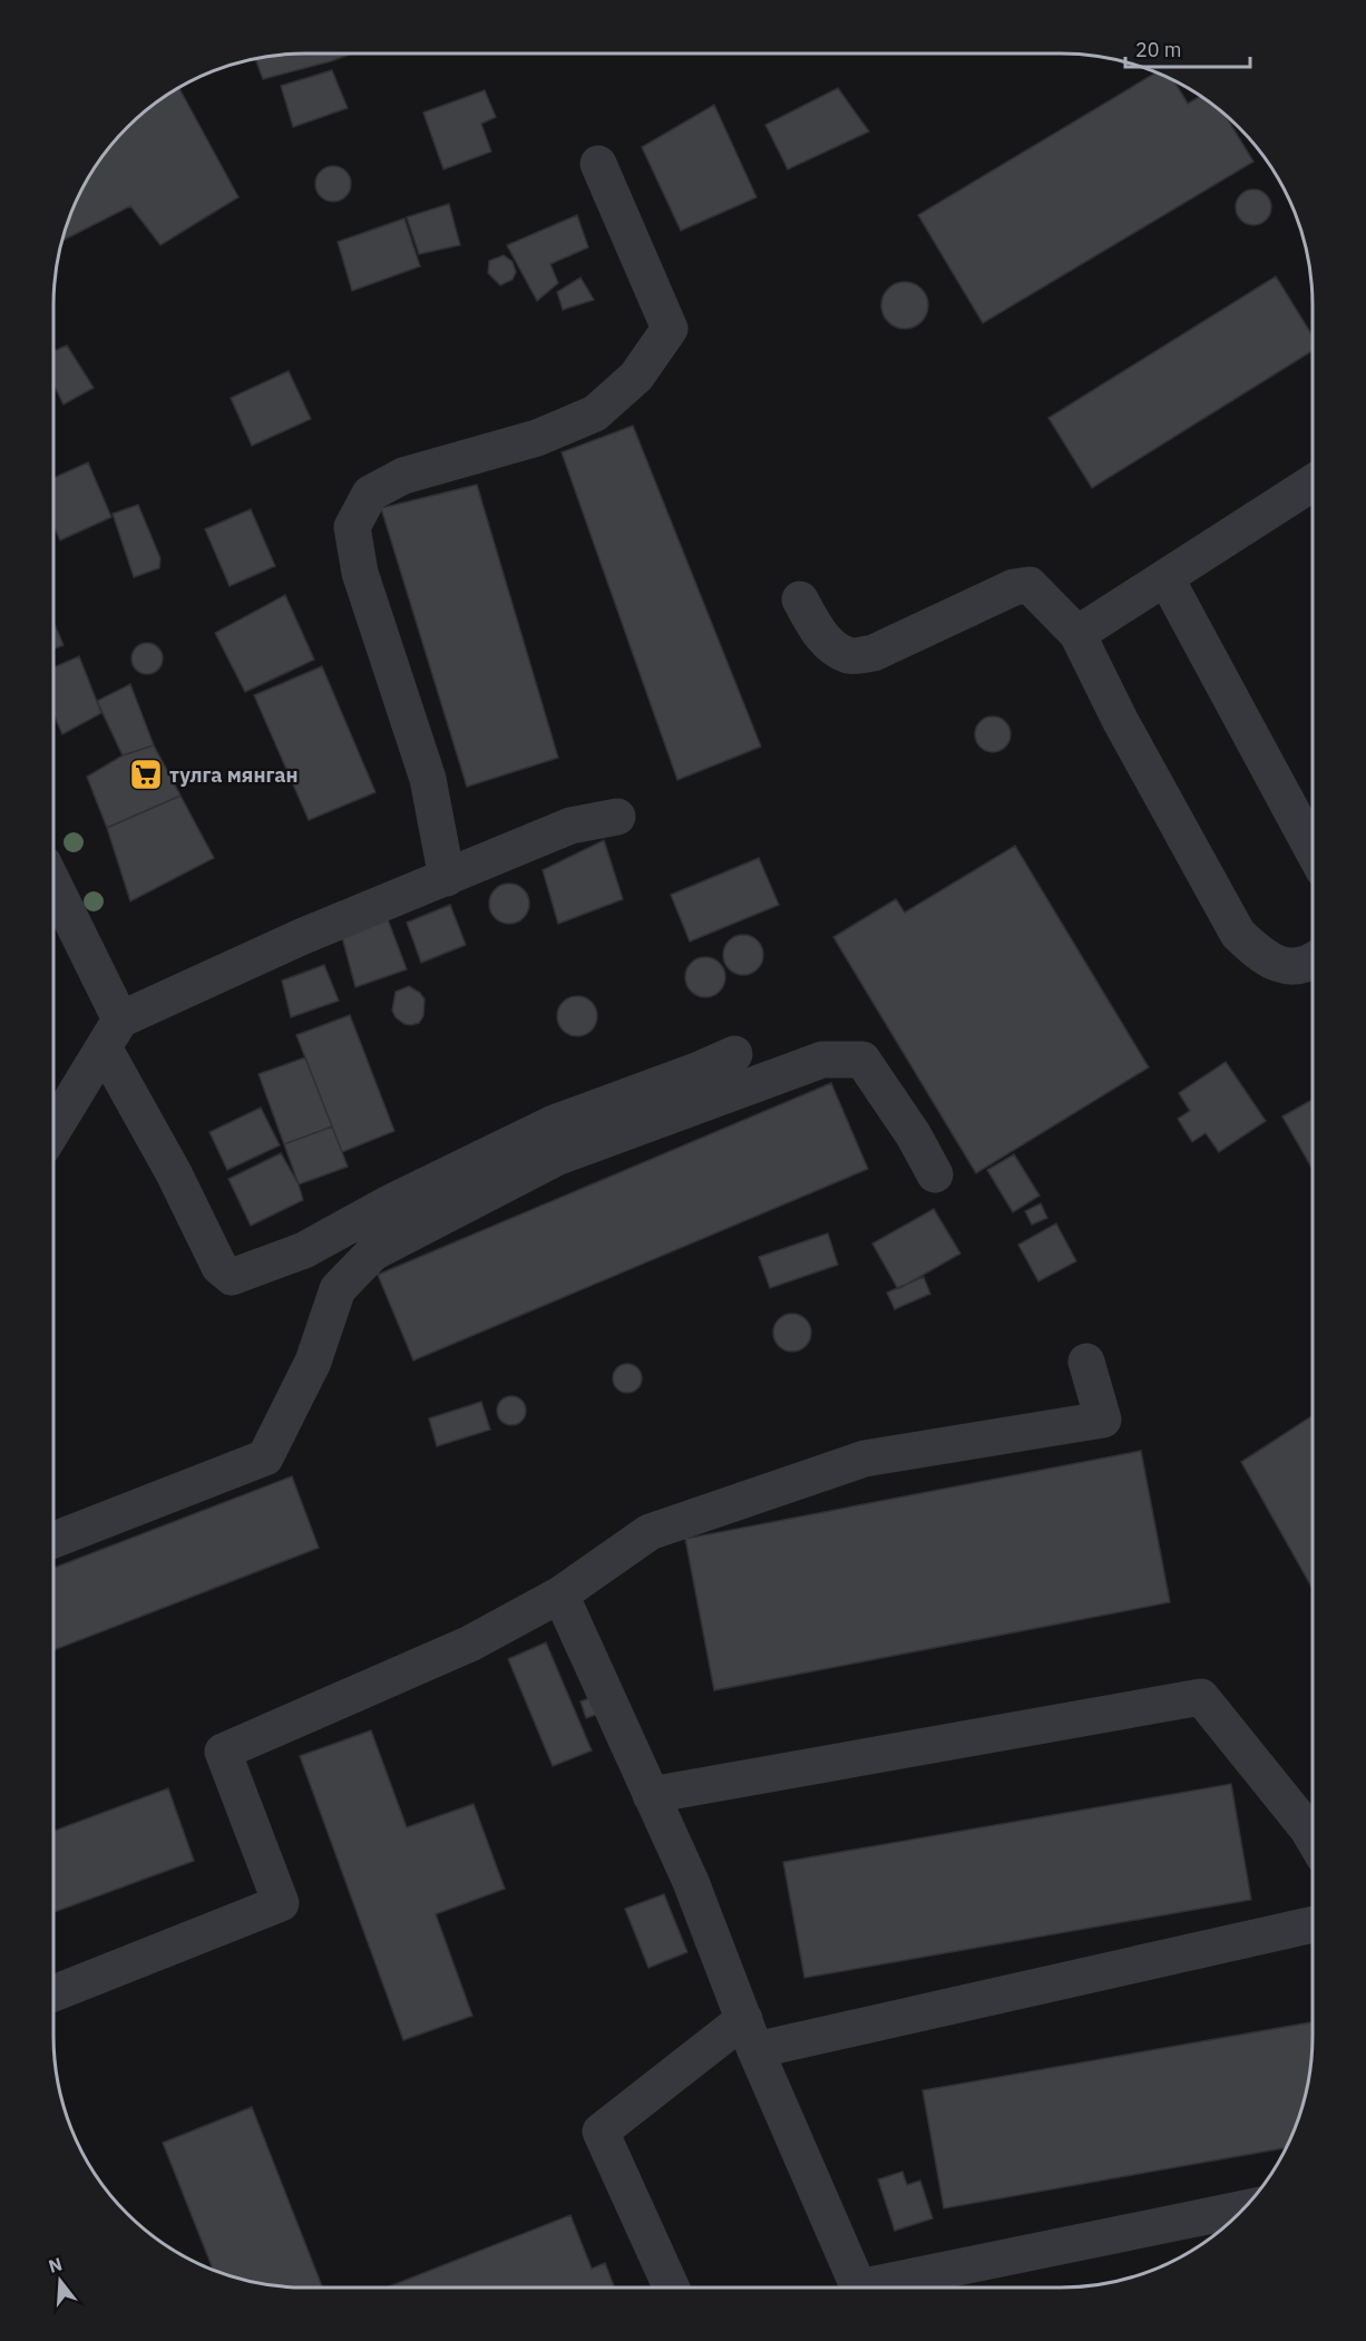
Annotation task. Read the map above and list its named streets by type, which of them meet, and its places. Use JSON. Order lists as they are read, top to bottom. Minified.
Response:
{"places":{"supermarket":["тулга мянган"]},"scale_bar":"20 m","north":"top"}
